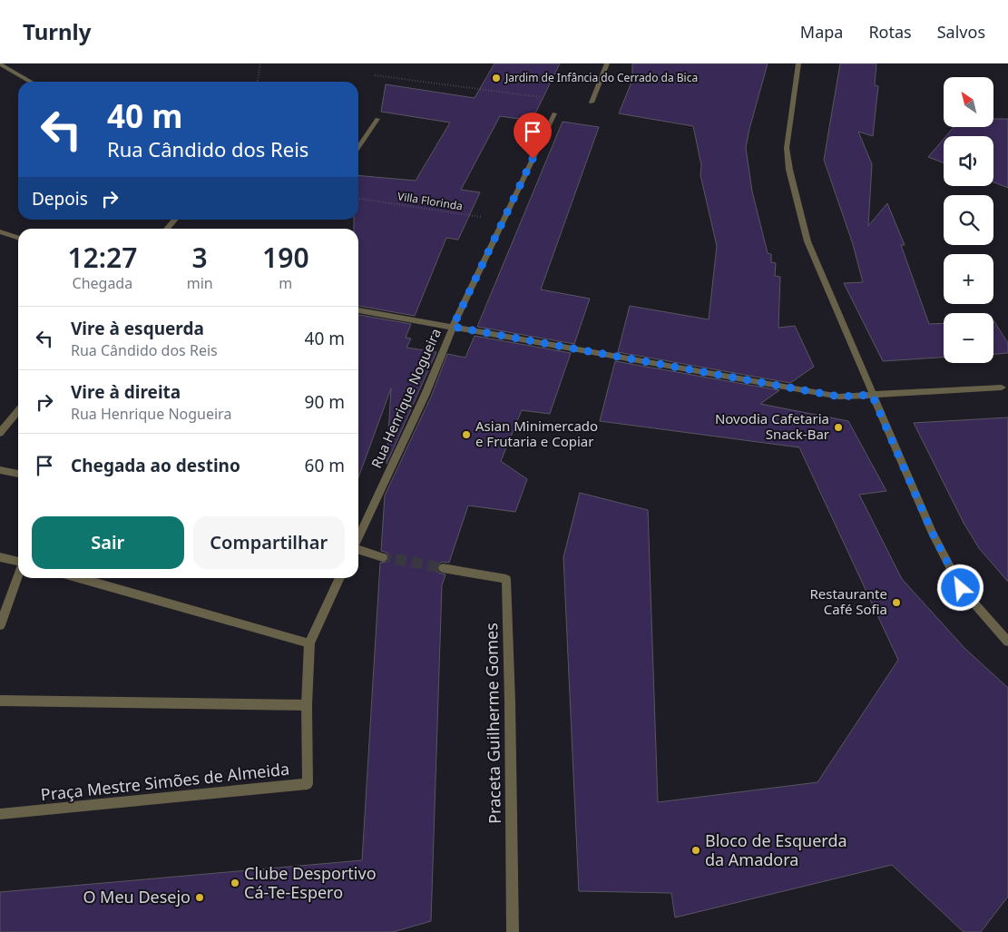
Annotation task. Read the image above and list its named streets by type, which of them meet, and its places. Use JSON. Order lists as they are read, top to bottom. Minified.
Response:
{"streets":{"street":["Rua Henrique Nogueira","Praceta Guilherme Gomes","Praça Mestre Simões de Almeida"],"path":["Villa Florinda"]},"crossings":[["Villa Florinda","Rua Henrique Nogueira"]],"places":["Jardim de Infância do Cerrado da Bica","Novodia Cafetaria Snack-Bar","Asian Minimercado e Frutaria e Copiar","Restaurante Café Sofia","Bloco de Esquerda da Amadora","Clube Desportivo Cá-Te-Espero","O Meu Desejo"],"north":"top left","page":{"header":"Turnly","nav":["Mapa","Rotas","Salvos"],"map_buttons":["+","−"],"turn":["40 m","Rua Cândido dos Reis"],"then":"Depois","eta":["12:27","Chegada","3","min","190","m"],"list":[{"name":"Vire à esquerda","note":"Rua Cândido dos Reis","value":"40 m"},{"name":"Vire à direita","note":"Rua Henrique Nogueira","value":"90 m"},{"name":"Chegada ao destino","value":"60 m"}],"buttons":["Sair","Compartilhar"]}}
